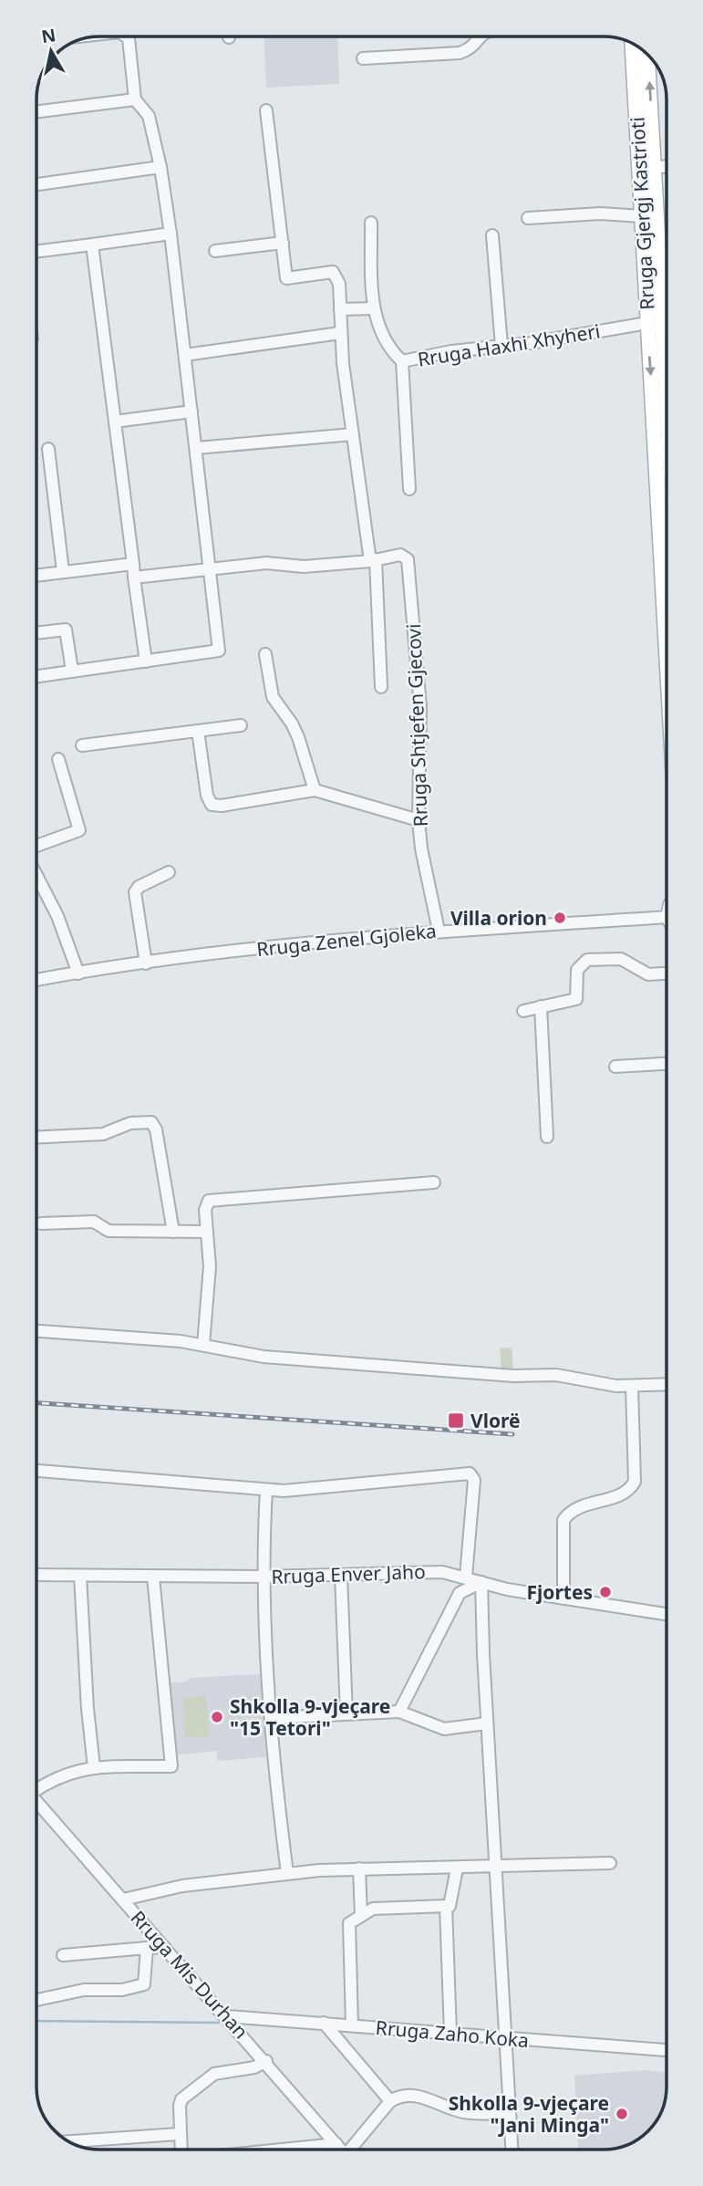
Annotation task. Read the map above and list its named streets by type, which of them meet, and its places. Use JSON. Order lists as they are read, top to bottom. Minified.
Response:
{"streets":{"main road":["Rruga Gjergj Kastrioti"],"street":["Rruga Haxhi Xhyheri","Rruga Shtjefen Gjecovi","Rruga Zenel Gjoleka","Rruga Enver Jaho","Rruga Mis Durhan","Rruga Zaho Koka"]},"crossings":[["Rruga Gjergj Kastrioti","Rruga Haxhi Xhyheri"],["Rruga Shtjefen Gjecovi","Rruga Zenel Gjoleka"],["Rruga Mis Durhan","Rruga Zaho Koka"]],"places":{"other":["Villa orion","Fjortes","Shkolla 9-vjeçare \"15 Tetori\"","Shkolla 9-vjeçare \"Jani Minga\""],"transit":["Vlorë"]},"north":"top"}
